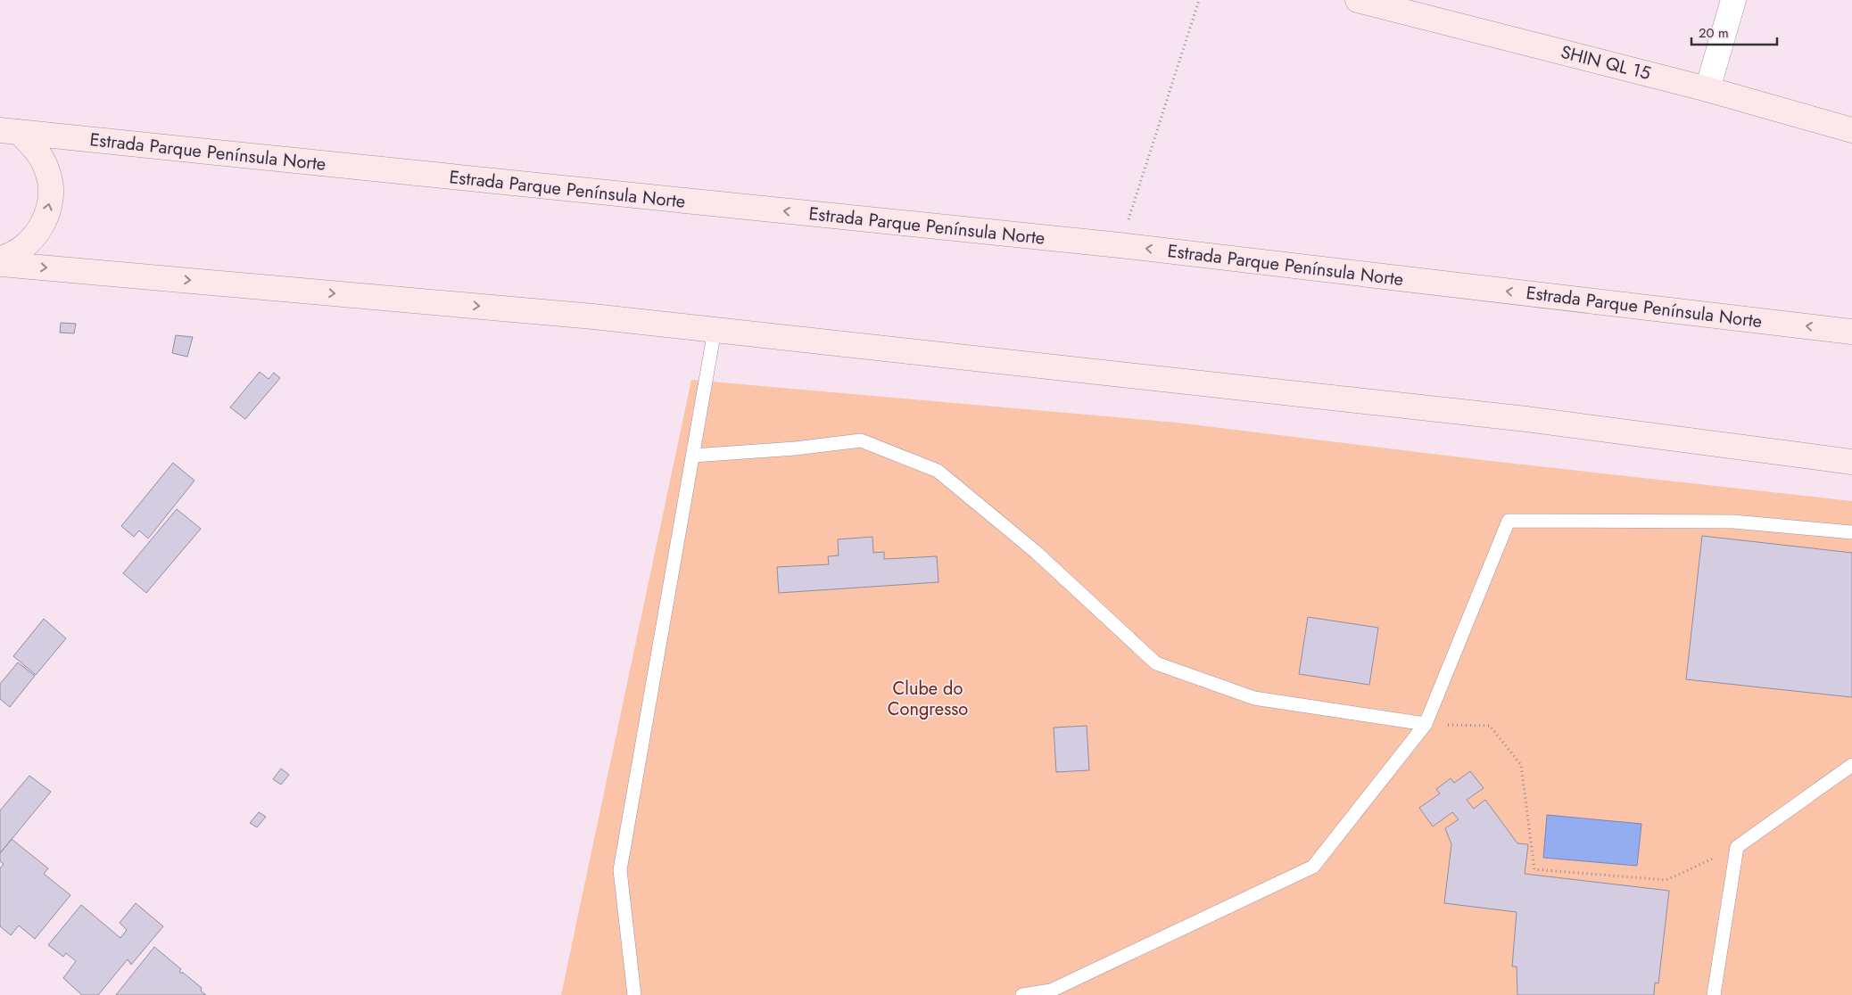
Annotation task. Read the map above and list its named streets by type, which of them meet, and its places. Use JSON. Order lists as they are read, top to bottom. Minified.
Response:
{"streets":{"main road":["SHIN QL 15","Estrada Parque Península Norte"]},"parks":["Clube do Congresso"],"scale_bar":"20 m"}
